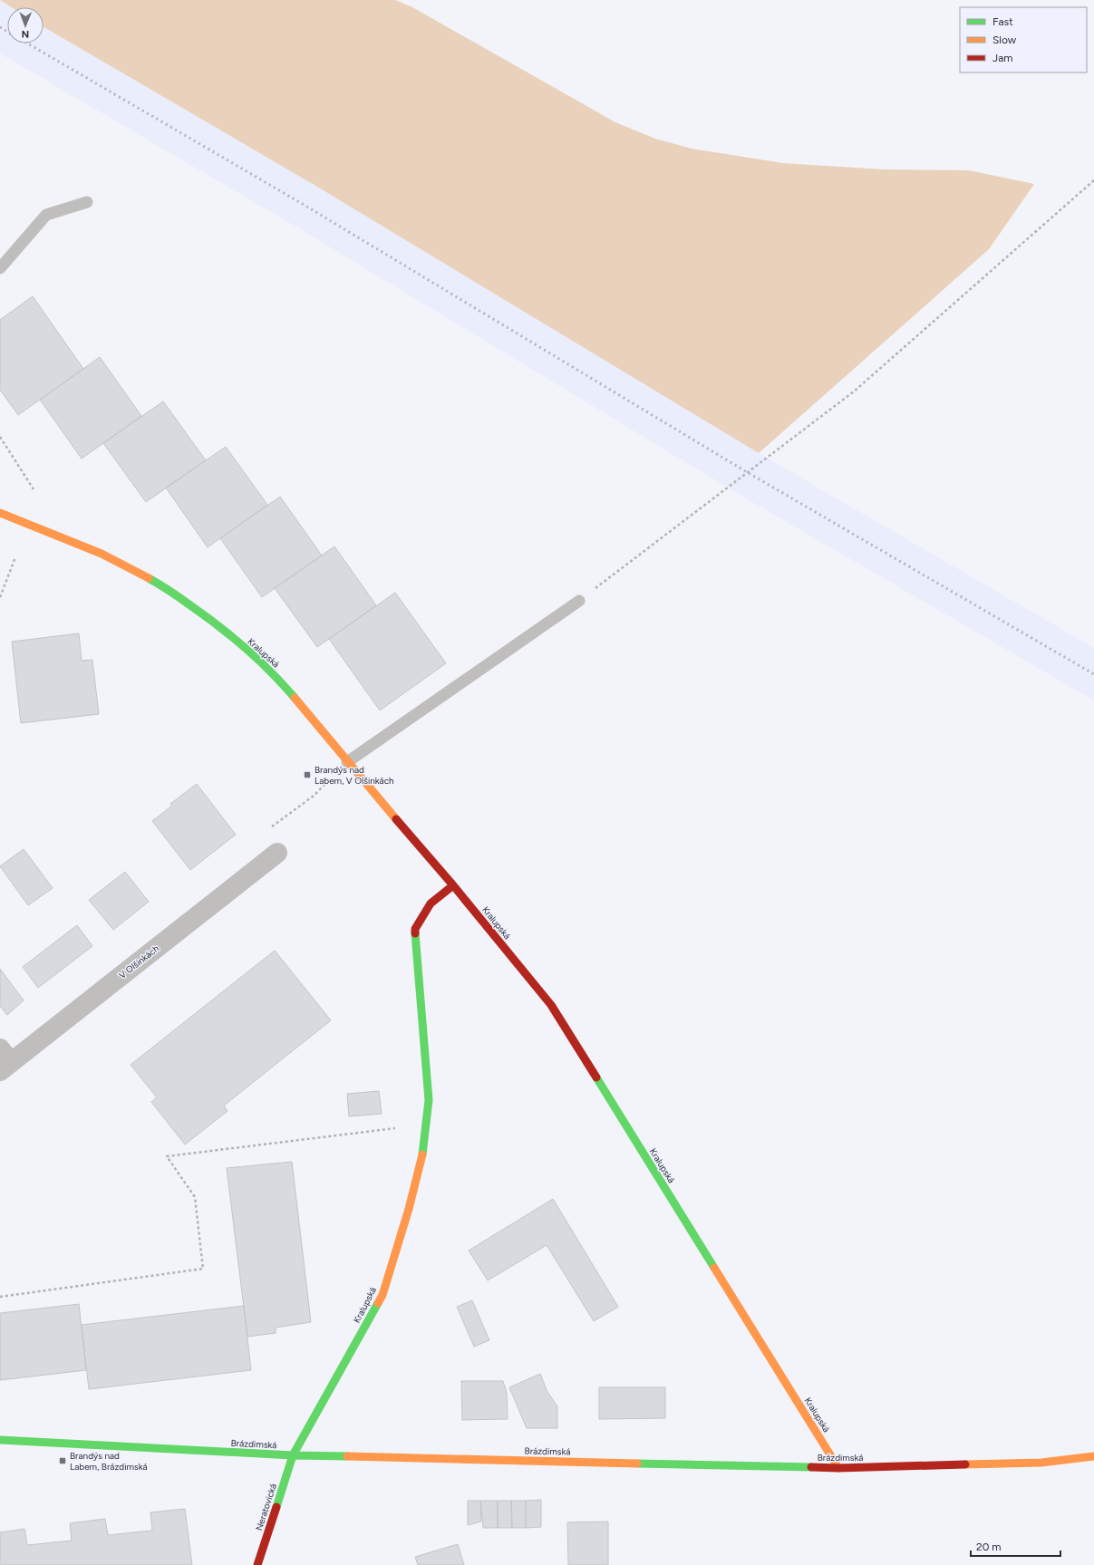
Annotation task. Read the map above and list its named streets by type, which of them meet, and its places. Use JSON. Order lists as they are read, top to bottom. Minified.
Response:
{"streets":{"street":["Kralupská","V Olšinkách","Brázdimská","Neratovická"]},"crossings":[["Kralupská","Brázdimská"],["Kralupská","Neratovická"],["Brázdimská","Neratovická"]],"places":{"transit":["Brandýs nad Labem, V Olšinkách","Brandýs nad Labem, Brázdimská"]},"legend":["Fast","Slow","Jam"],"scale_bar":"20 m","north":"bottom"}
